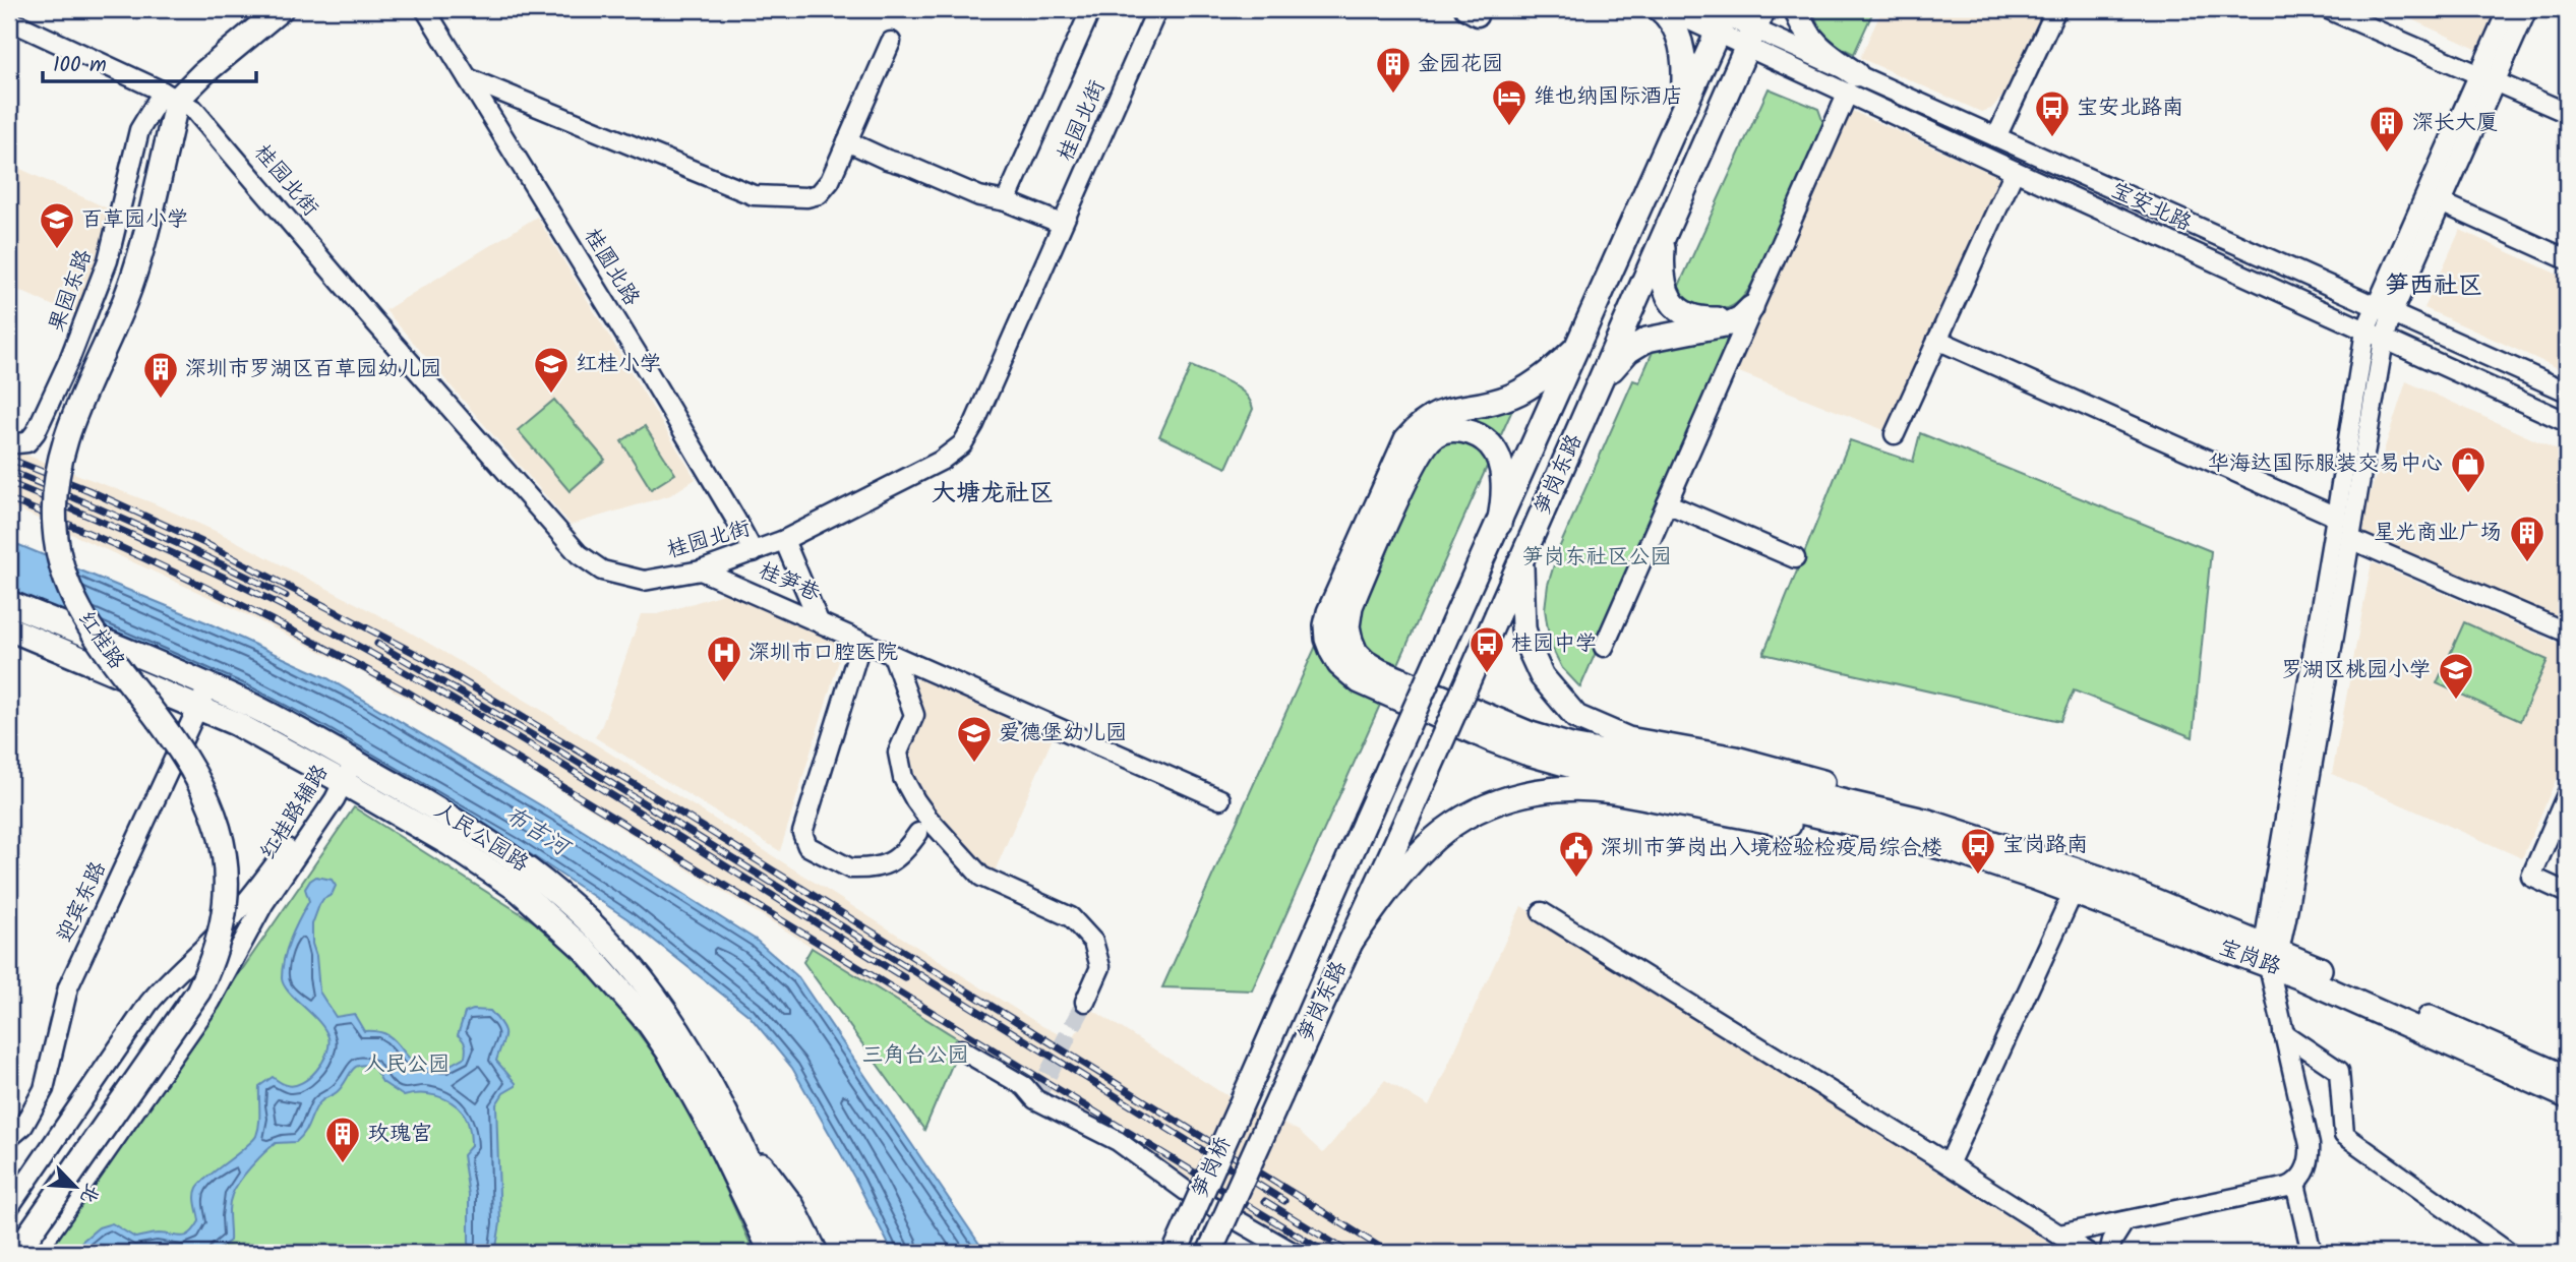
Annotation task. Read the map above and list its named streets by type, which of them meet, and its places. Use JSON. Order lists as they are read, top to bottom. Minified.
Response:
{"streets":{"main road":["笋岗东路","红桂路","人民公园路","宝岗路","笋岗桥"],"street":["桂园北街","宝安北路","桂圆北路","果园东路","桂笋巷","红桂路辅路","迎宾东路"]},"crossings":[["桂园北街","桂圆北路"],["桂园北街","果园东路"],["桂园北街","桂笋巷"],["桂园北街","红桂路"],["宝安北路","笋岗东路"],["果园东路","红桂路"],["笋岗东路","笋岗桥"],["红桂路辅路","人民公园路"],["人民公园路","迎宾东路"]],"districts":["笋西社区","大塘龙社区"],"water":["布吉河"],"parks":["笋岗东社区公园","三角台公园","人民公园"],"places":{"building":["金园花园","深长大厦","深圳市罗湖区百草园幼儿园","星光商业广场","玫瑰宫"],"hotel":["维也纳国际酒店"],"bus stop":["宝安北路南","桂园中学","宝岗路南"],"school or university":["百草园小学","红桂小学","罗湖区桃园小学","爱德堡幼儿园"],"shop":["华海达国际服装交易中心"],"hospital":["深圳市口腔医院"],"public building":["深圳市笋岗出入境检验检疫局综合楼"]},"scale_bar":"100 m","north":"bottom right"}
